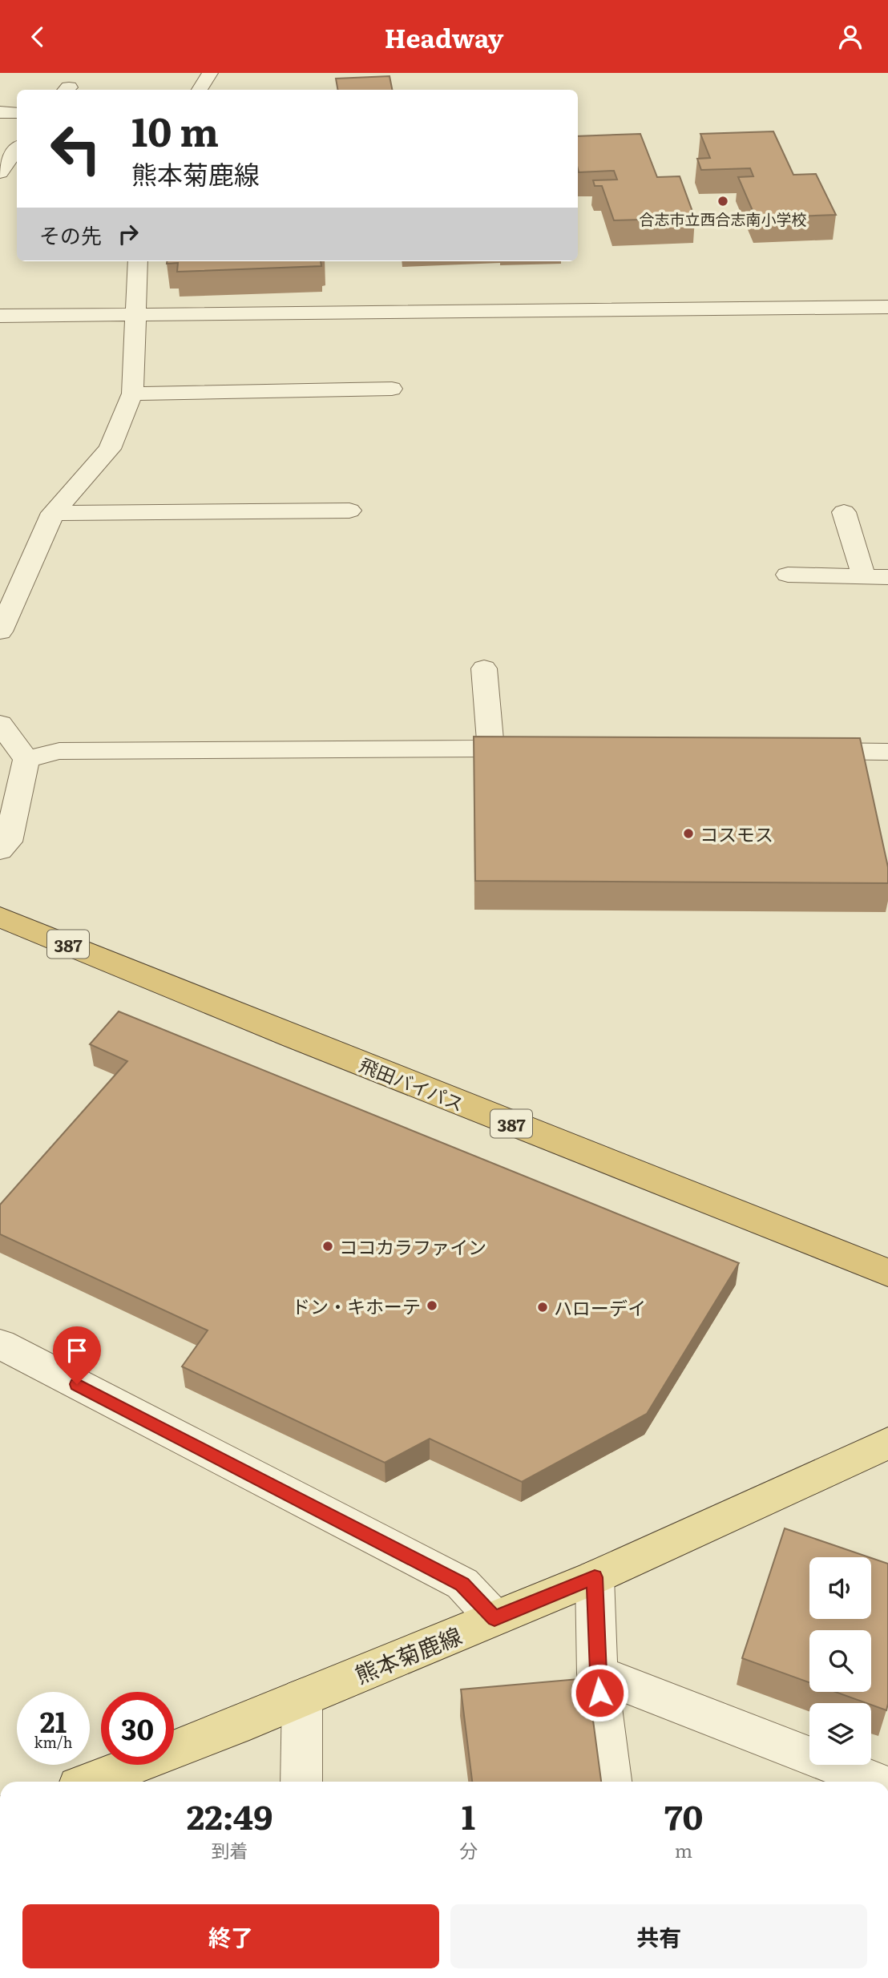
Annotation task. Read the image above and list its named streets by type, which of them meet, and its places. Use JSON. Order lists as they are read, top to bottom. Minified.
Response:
{"streets":{"highway":["387","飛田バイパス"],"main road":["熊本菊鹿線"]},"places":["合志市立西合志南小学校","コスモス","ココカラファイン","ドン・キホーテ","ハローデイ"],"page":{"header":"Headway","turn":["10 m","熊本菊鹿線"],"then":"その先","speed":"21 km/h","limit":"30","eta":["22:49","到着","1","分","70","m"],"buttons":["終了","共有"]}}
